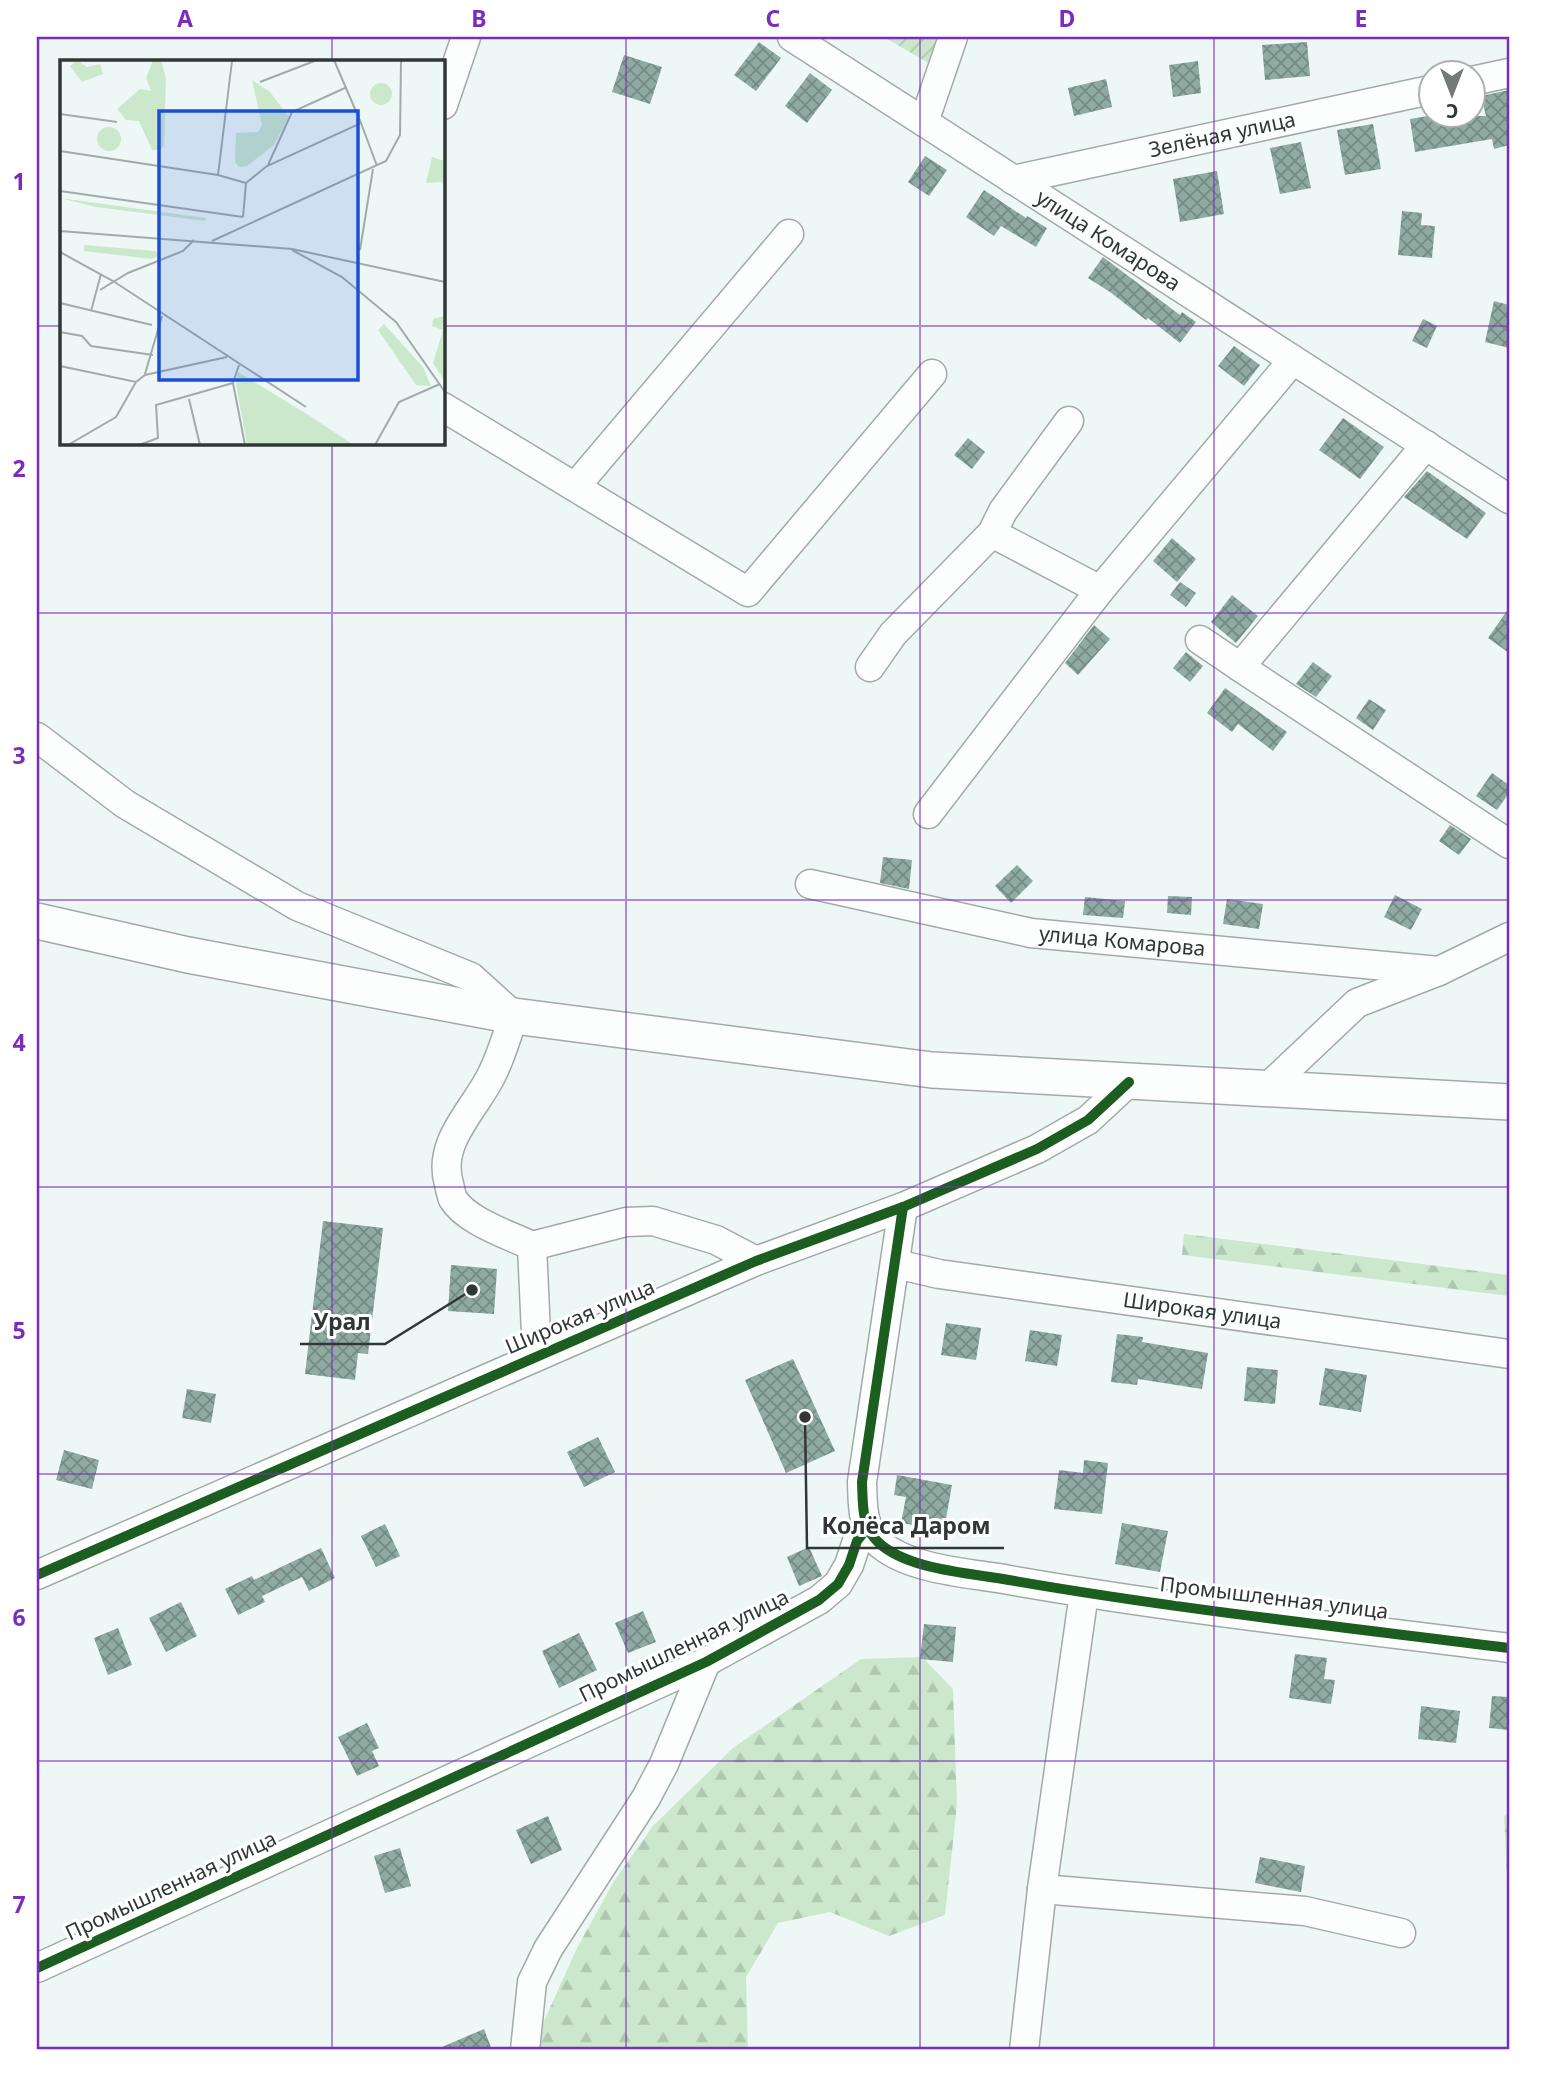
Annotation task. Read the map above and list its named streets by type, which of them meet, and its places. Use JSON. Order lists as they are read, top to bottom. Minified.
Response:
{"streets":{"street":["Зелёная улица","улица Комарова","Широкая улица","Промышленная улица"]},"crossings":[["Зелёная улица","улица Комарова"]],"places":["Урал","Колёса Даром"],"north":"bottom","grid":{"columns":["A","B","C","D","E"],"rows":["1","2","3","4","5","6","7"]}}
